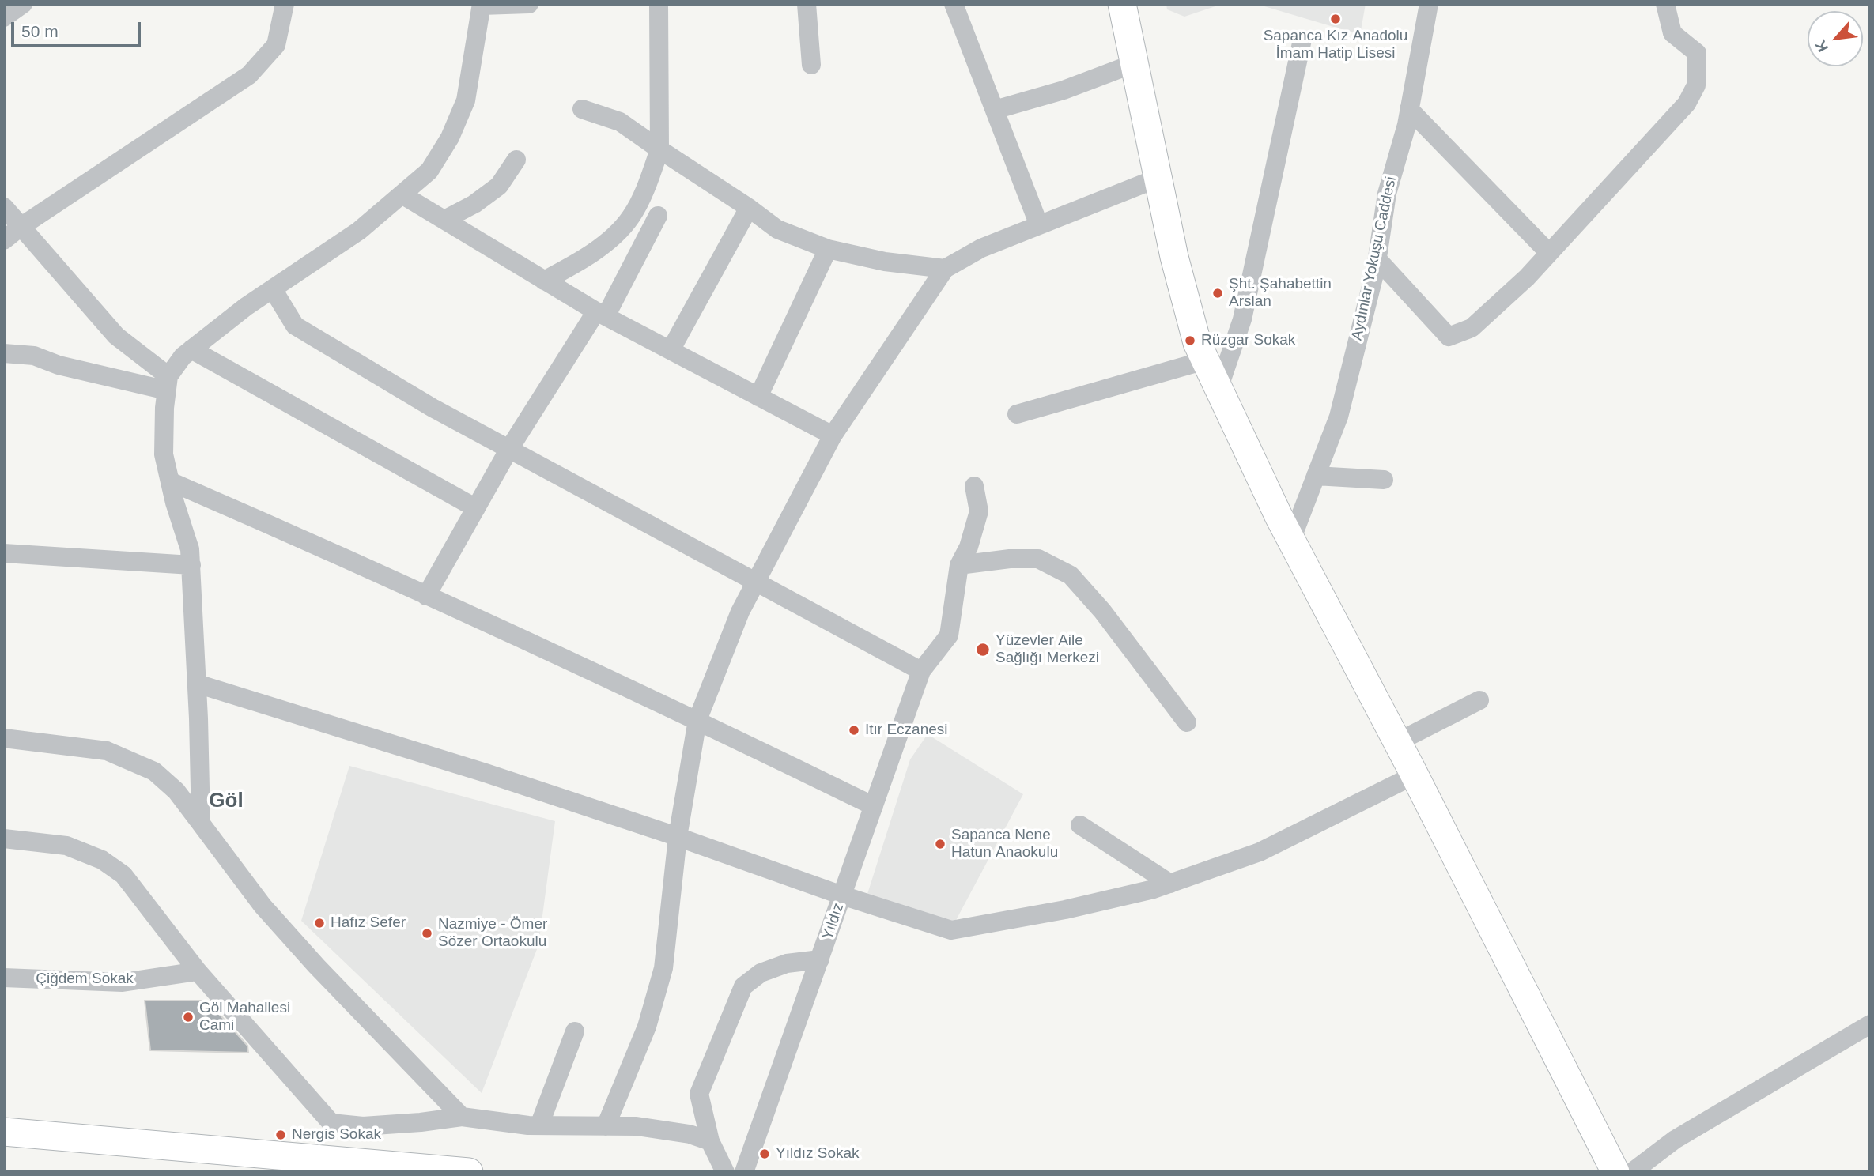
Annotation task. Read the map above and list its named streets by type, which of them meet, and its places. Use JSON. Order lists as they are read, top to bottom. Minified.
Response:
{"streets":{"street":["Aydınlar Yokuşu Caddesi","Yıldız","Çiğdem Sokak"]},"districts":["Göl"],"places":["Sapanca Kız Anadolu İmam Hatip Lisesi","Şht. Şahabettin Arslan","Rüzgar Sokak","Yüzevler Aile Sağlığı Merkezi","Itır Eczanesi","Sapanca Nene Hatun Anaokulu","Hafız Sefer","Nazmiye - Ömer Sözer Ortaokulu","Göl Mahallesi Cami","Nergis Sokak","Yıldız Sokak"],"scale_bar":"50 m","north":"bottom left"}
